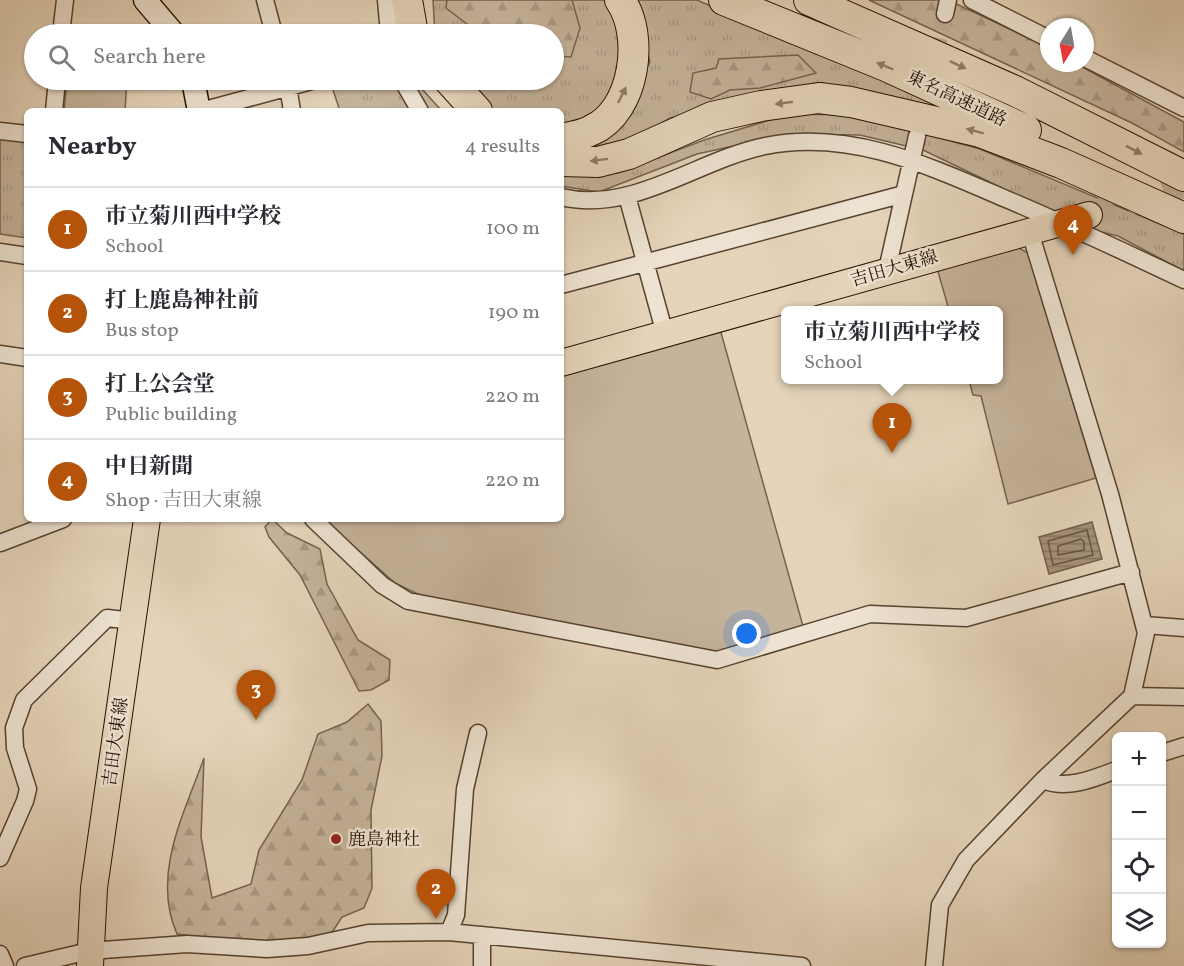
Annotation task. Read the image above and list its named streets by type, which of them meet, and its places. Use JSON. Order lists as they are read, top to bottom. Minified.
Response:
{"streets":{"highway":["東名高速道路"],"main road":["吉田大東線"]},"places":["鹿島神社"],"north":"bottom","page":{"search":"Search here","heading":["Nearby","4 results"],"list":[{"mark":"1","name":"市立菊川西中学校","note":"School","value":"100 m"},{"mark":"2","name":"打上鹿島神社前","note":"Bus stop","value":"190 m"},{"mark":"3","name":"打上公会堂","note":"Public building","value":"220 m"},{"mark":"4","name":"中日新聞","note":"Shop · 吉田大東線","value":"220 m"}],"pins":["4","1","3","2"],"popup":["市立菊川西中学校","School"],"map_buttons":["+","−"]}}
